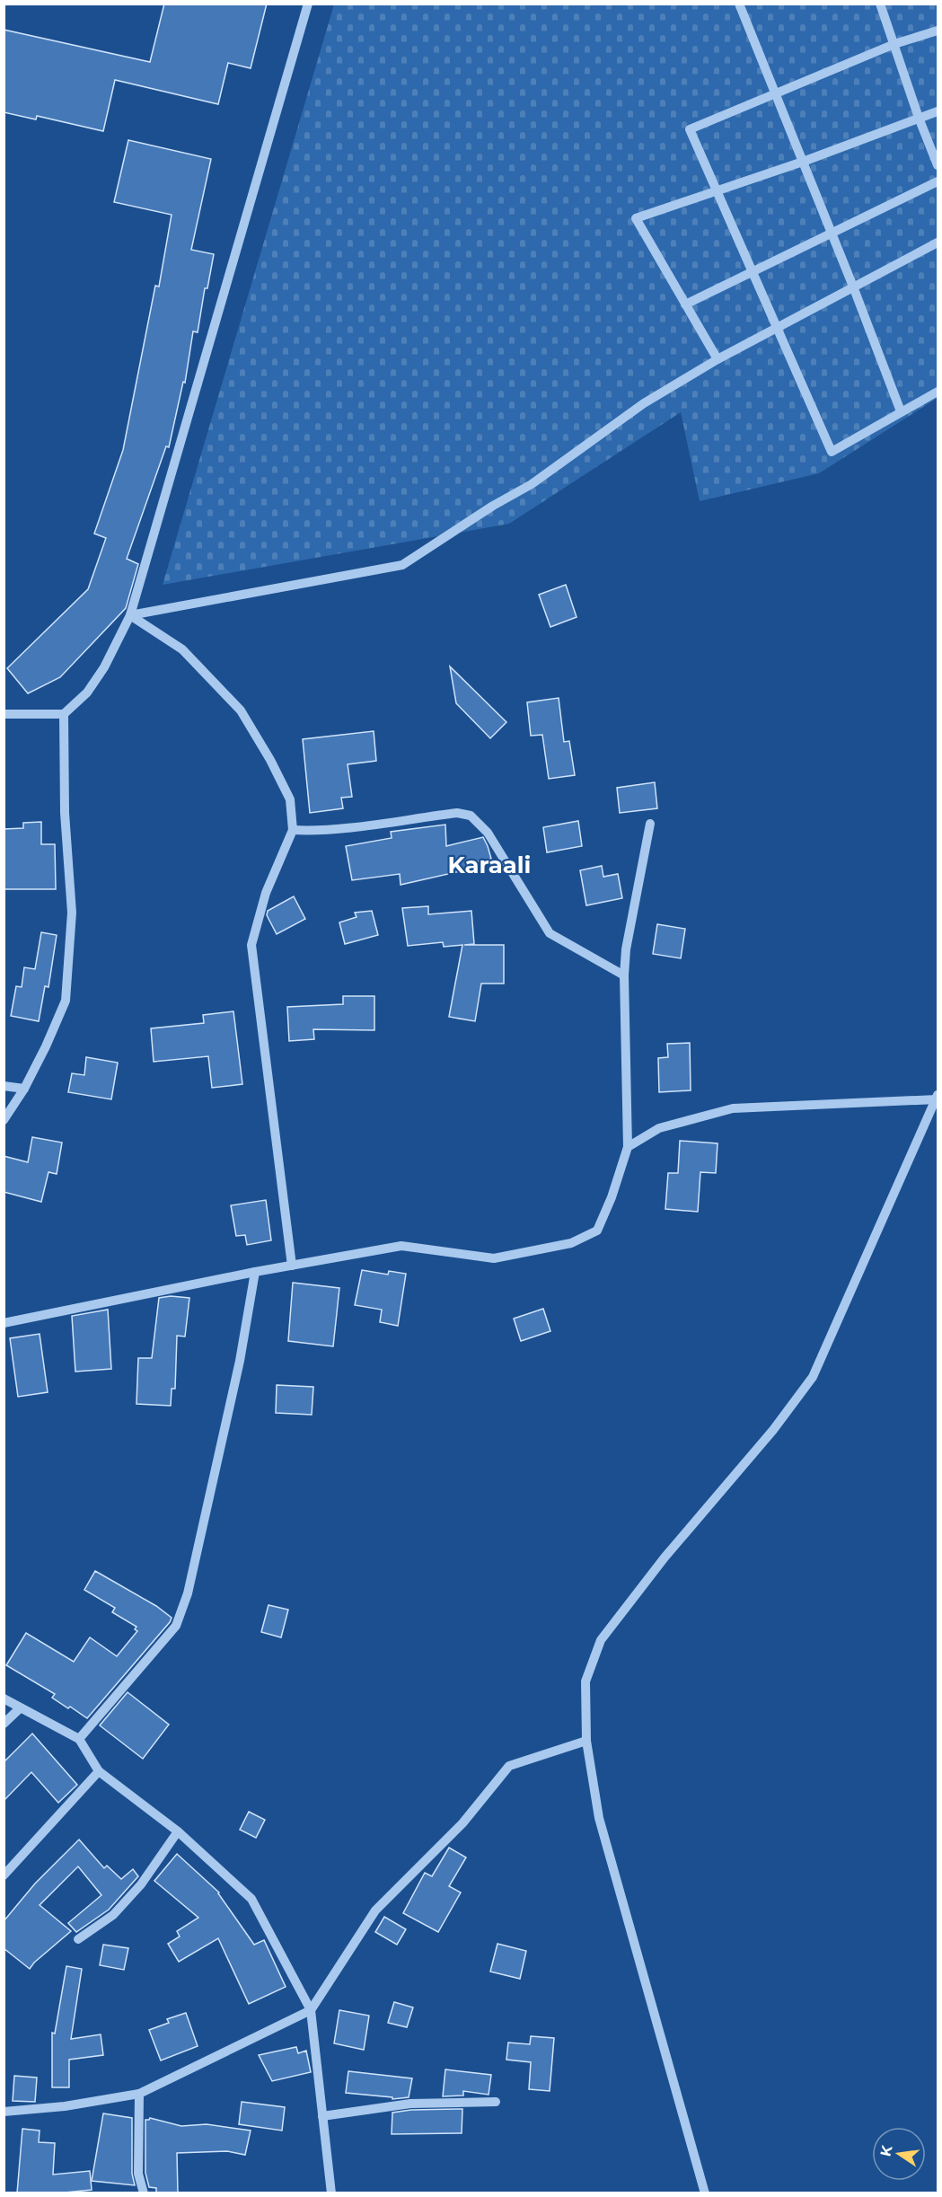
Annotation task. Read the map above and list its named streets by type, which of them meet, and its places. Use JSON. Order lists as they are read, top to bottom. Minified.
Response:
{"districts":["Karaali"],"north":"left"}
